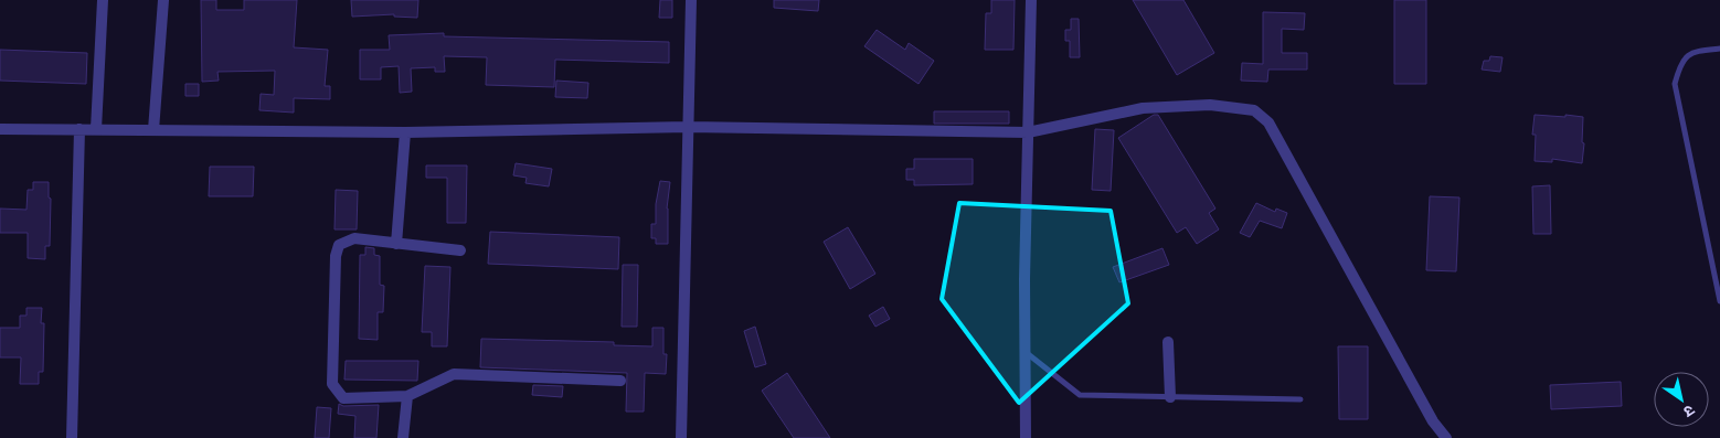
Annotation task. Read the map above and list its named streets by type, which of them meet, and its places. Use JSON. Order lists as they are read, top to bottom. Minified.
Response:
{"north":"bottom right"}
